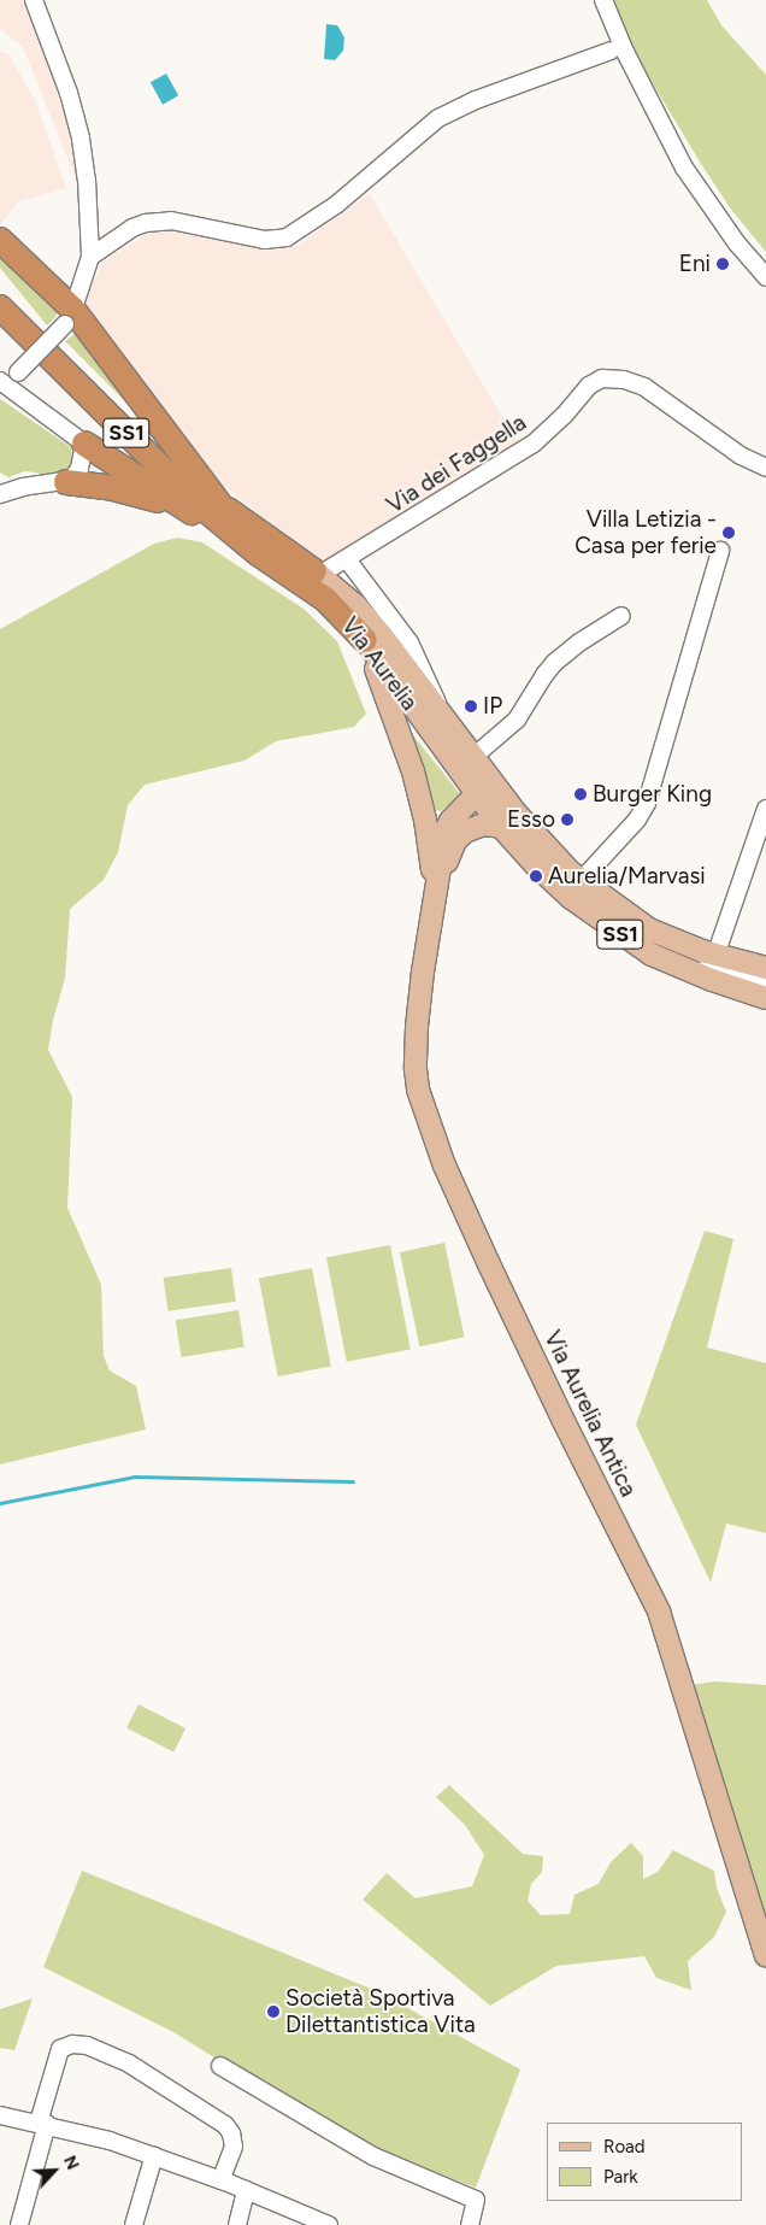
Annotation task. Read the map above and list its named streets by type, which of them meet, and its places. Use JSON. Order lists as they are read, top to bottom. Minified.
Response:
{"streets":{"highway":["SS1","Via Aurelia"],"main road":["Via Aurelia Antica"],"street":["Via dei Faggella"]},"crossings":[["Via dei Faggella","Via Aurelia"]],"places":["Eni","Villa Letizia - Casa per ferie","IP","Burger King","Esso","Aurelia/Marvasi","Società Sportiva Dilettantistica Vita"],"legend":["Road","Park"],"north":"top right"}
